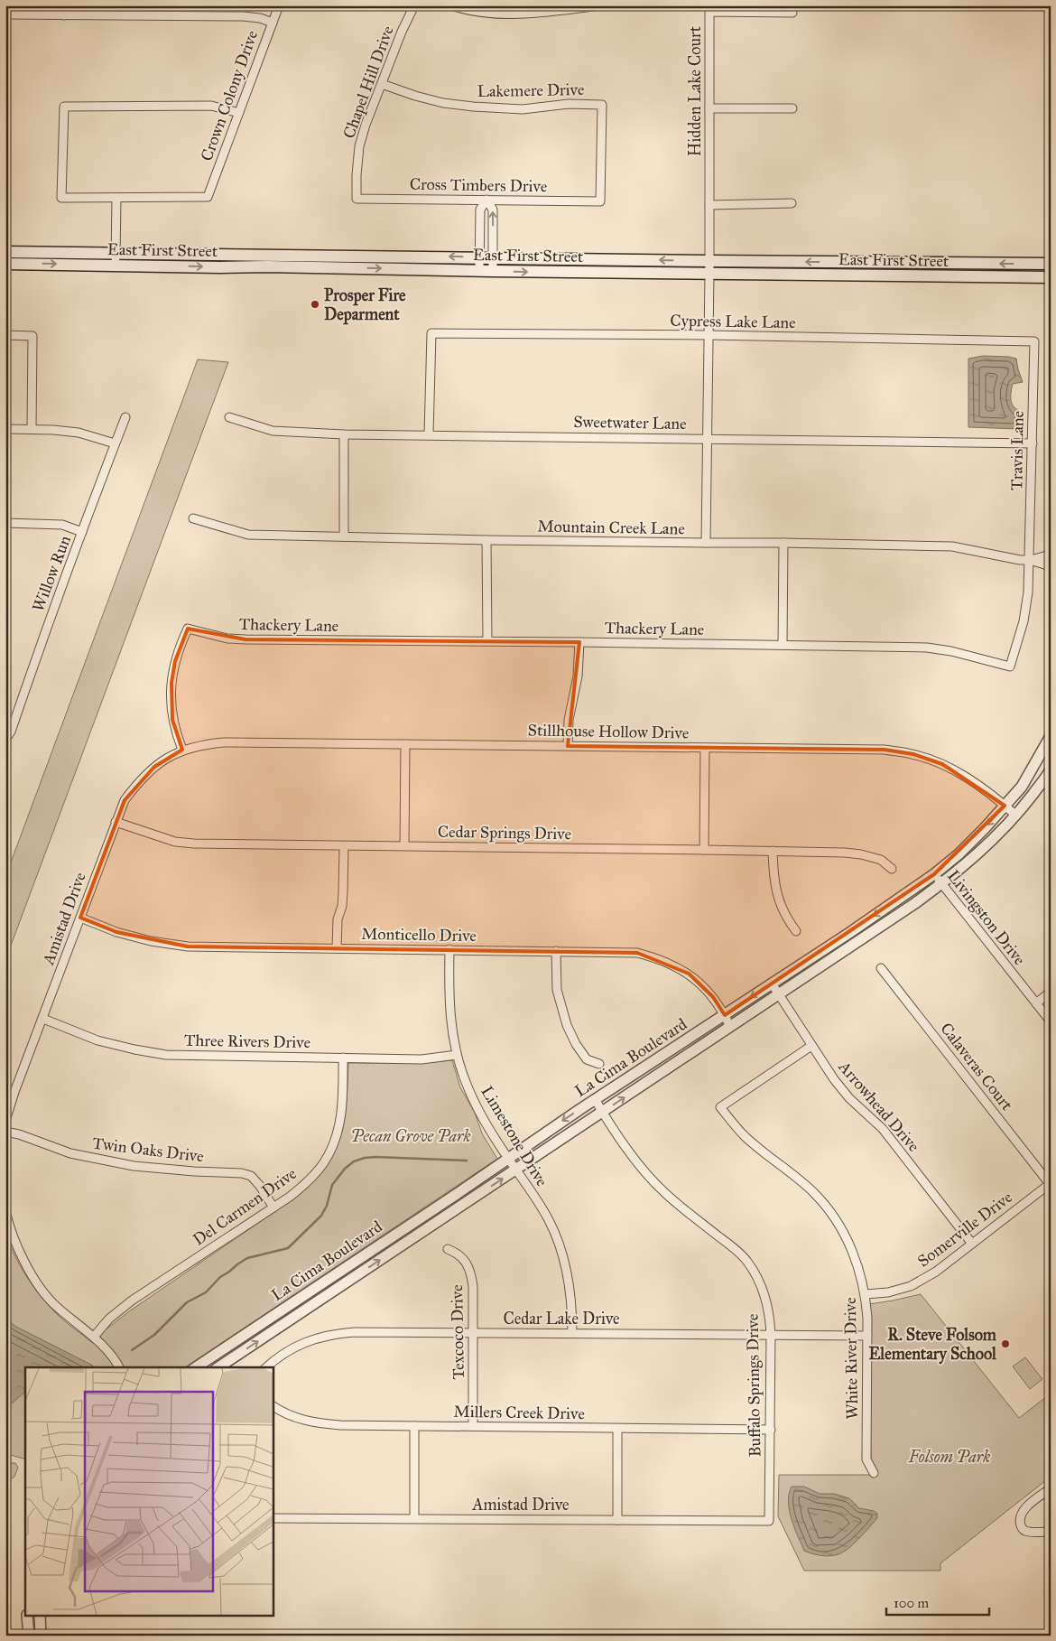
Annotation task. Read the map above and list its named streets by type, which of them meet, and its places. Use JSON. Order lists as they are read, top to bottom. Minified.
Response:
{"streets":{"main road":["East First Street"],"street":["Chapel Hill Drive","Lakemere Drive","Hidden Lake Court","Crown Colony Drive","Cross Timbers Drive","Cypress Lake Lane","Sweetwater Lane","Travis Lane","Mountain Creek Lane","Willow Run","Thackery Lane","Stillhouse Hollow Drive","Cedar Springs Drive","Livingston Drive","Amistad Drive","Monticello Drive","Three Rivers Drive","La Cima Boulevard","Calaveras Court","Arrowhead Drive","Limestone Drive","Twin Oaks Drive","Del Carmen Drive","Somerville Drive","Cedar Lake Drive","Texcoco Drive","White River Drive","Buffalo Springs Drive","Millers Creek Drive"]},"crossings":[["Chapel Hill Drive","Lakemere Drive"],["Chapel Hill Drive","Cross Timbers Drive"],["Lakemere Drive","Cross Timbers Drive"],["Hidden Lake Court","East First Street"],["Hidden Lake Court","Cypress Lake Lane"],["Hidden Lake Court","Sweetwater Lane"],["Hidden Lake Court","Mountain Creek Lane"],["Cypress Lake Lane","Sweetwater Lane"],["Cypress Lake Lane","Travis Lane"],["Sweetwater Lane","Travis Lane"],["Travis Lane","Mountain Creek Lane"],["Travis Lane","Thackery Lane"],["Mountain Creek Lane","Thackery Lane"],["Thackery Lane","Stillhouse Hollow Drive"],["Thackery Lane","Amistad Drive"],["Stillhouse Hollow Drive","Amistad Drive"],["Stillhouse Hollow Drive","La Cima Boulevard"],["Cedar Springs Drive","Amistad Drive"],["Livingston Drive","La Cima Boulevard"],["Amistad Drive","Monticello Drive"],["Amistad Drive","Three Rivers Drive"],["Amistad Drive","Buffalo Springs Drive"],["Monticello Drive","La Cima Boulevard"],["Monticello Drive","Limestone Drive"],["Three Rivers Drive","Limestone Drive"],["Three Rivers Drive","Del Carmen Drive"],["La Cima Boulevard","Arrowhead Drive"],["La Cima Boulevard","Limestone Drive"],["La Cima Boulevard","Buffalo Springs Drive"],["Calaveras Court","Somerville Drive"],["Arrowhead Drive","Somerville Drive"],["Arrowhead Drive","White River Drive"],["Limestone Drive","Cedar Lake Drive"],["Twin Oaks Drive","Del Carmen Drive"],["Somerville Drive","White River Drive"],["Cedar Lake Drive","Texcoco Drive"],["Cedar Lake Drive","White River Drive"],["Cedar Lake Drive","Buffalo Springs Drive"],["Texcoco Drive","Millers Creek Drive"],["Buffalo Springs Drive","Millers Creek Drive"]],"parks":["Pecan Grove Park","Folsom Park"],"places":["Prosper Fire Deparment","R. Steve Folsom Elementary School"],"scale_bar":"100 m"}
